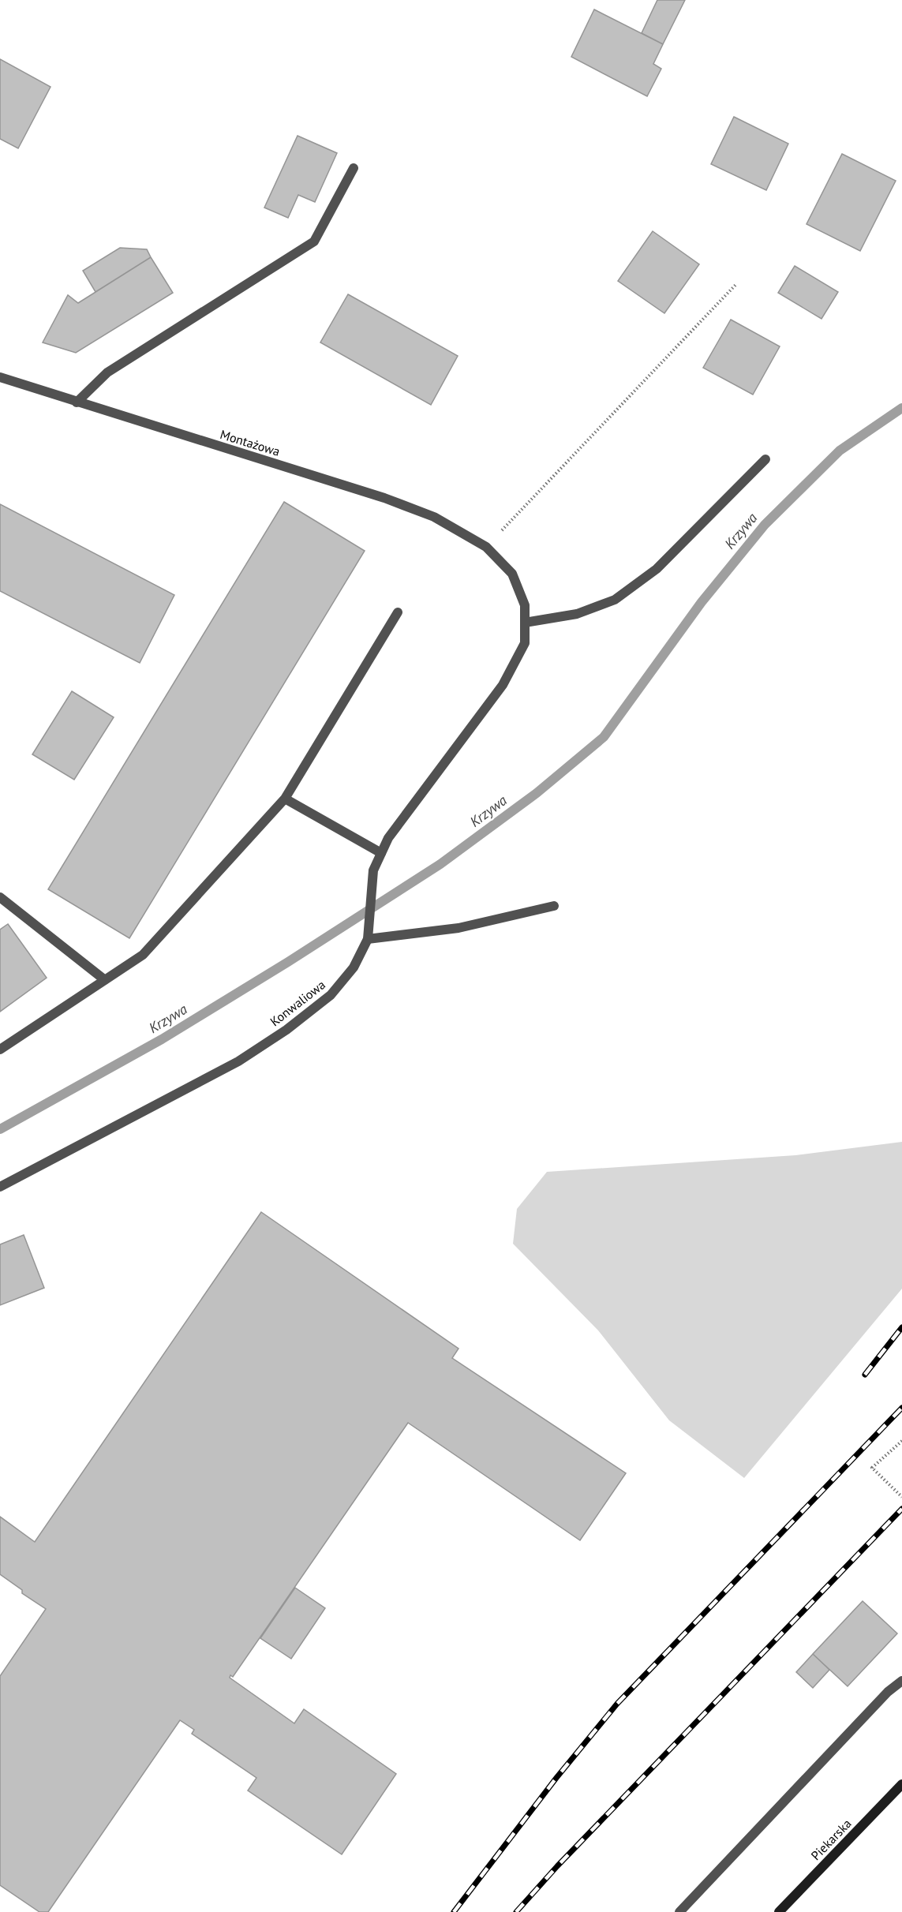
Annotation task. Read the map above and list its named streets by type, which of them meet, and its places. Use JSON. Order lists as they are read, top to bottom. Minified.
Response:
{"streets":{"street":["Montażowa","Konwaliowa","Piekarska"]},"crossings":[["Montażowa","Konwaliowa"]],"water":["Krzywa"]}
